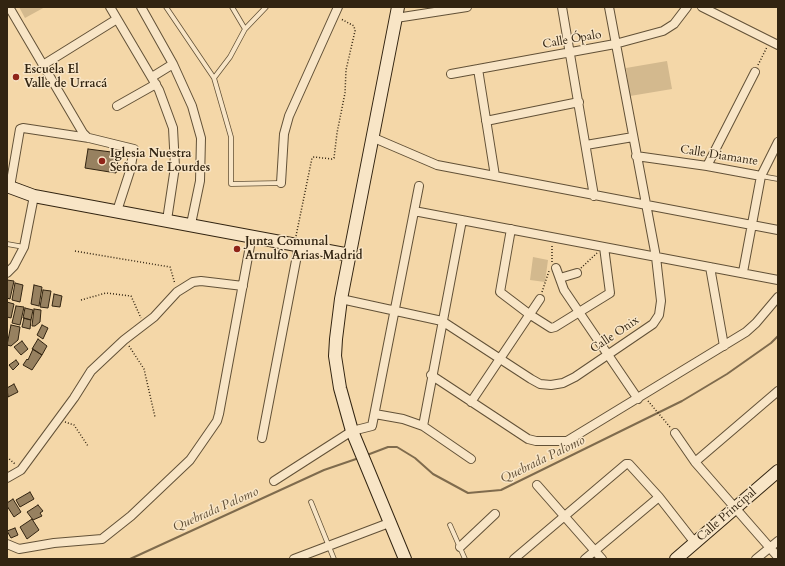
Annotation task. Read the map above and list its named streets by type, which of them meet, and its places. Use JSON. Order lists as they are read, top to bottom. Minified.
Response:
{"streets":{"street":["Calle Ópalo","Calle Diamante","Calle Onix","Calle Principal"]},"crossings":[["Calle Ópalo","Calle Onix"],["Calle Diamante","Calle Onix"]],"water":["Quebrada Palomo"],"places":["Escuela El Valle de Urracá","Iglesia Nuestra Señora de Lourdes","Junta Comunal Arnulfo Arias Madrid"]}
